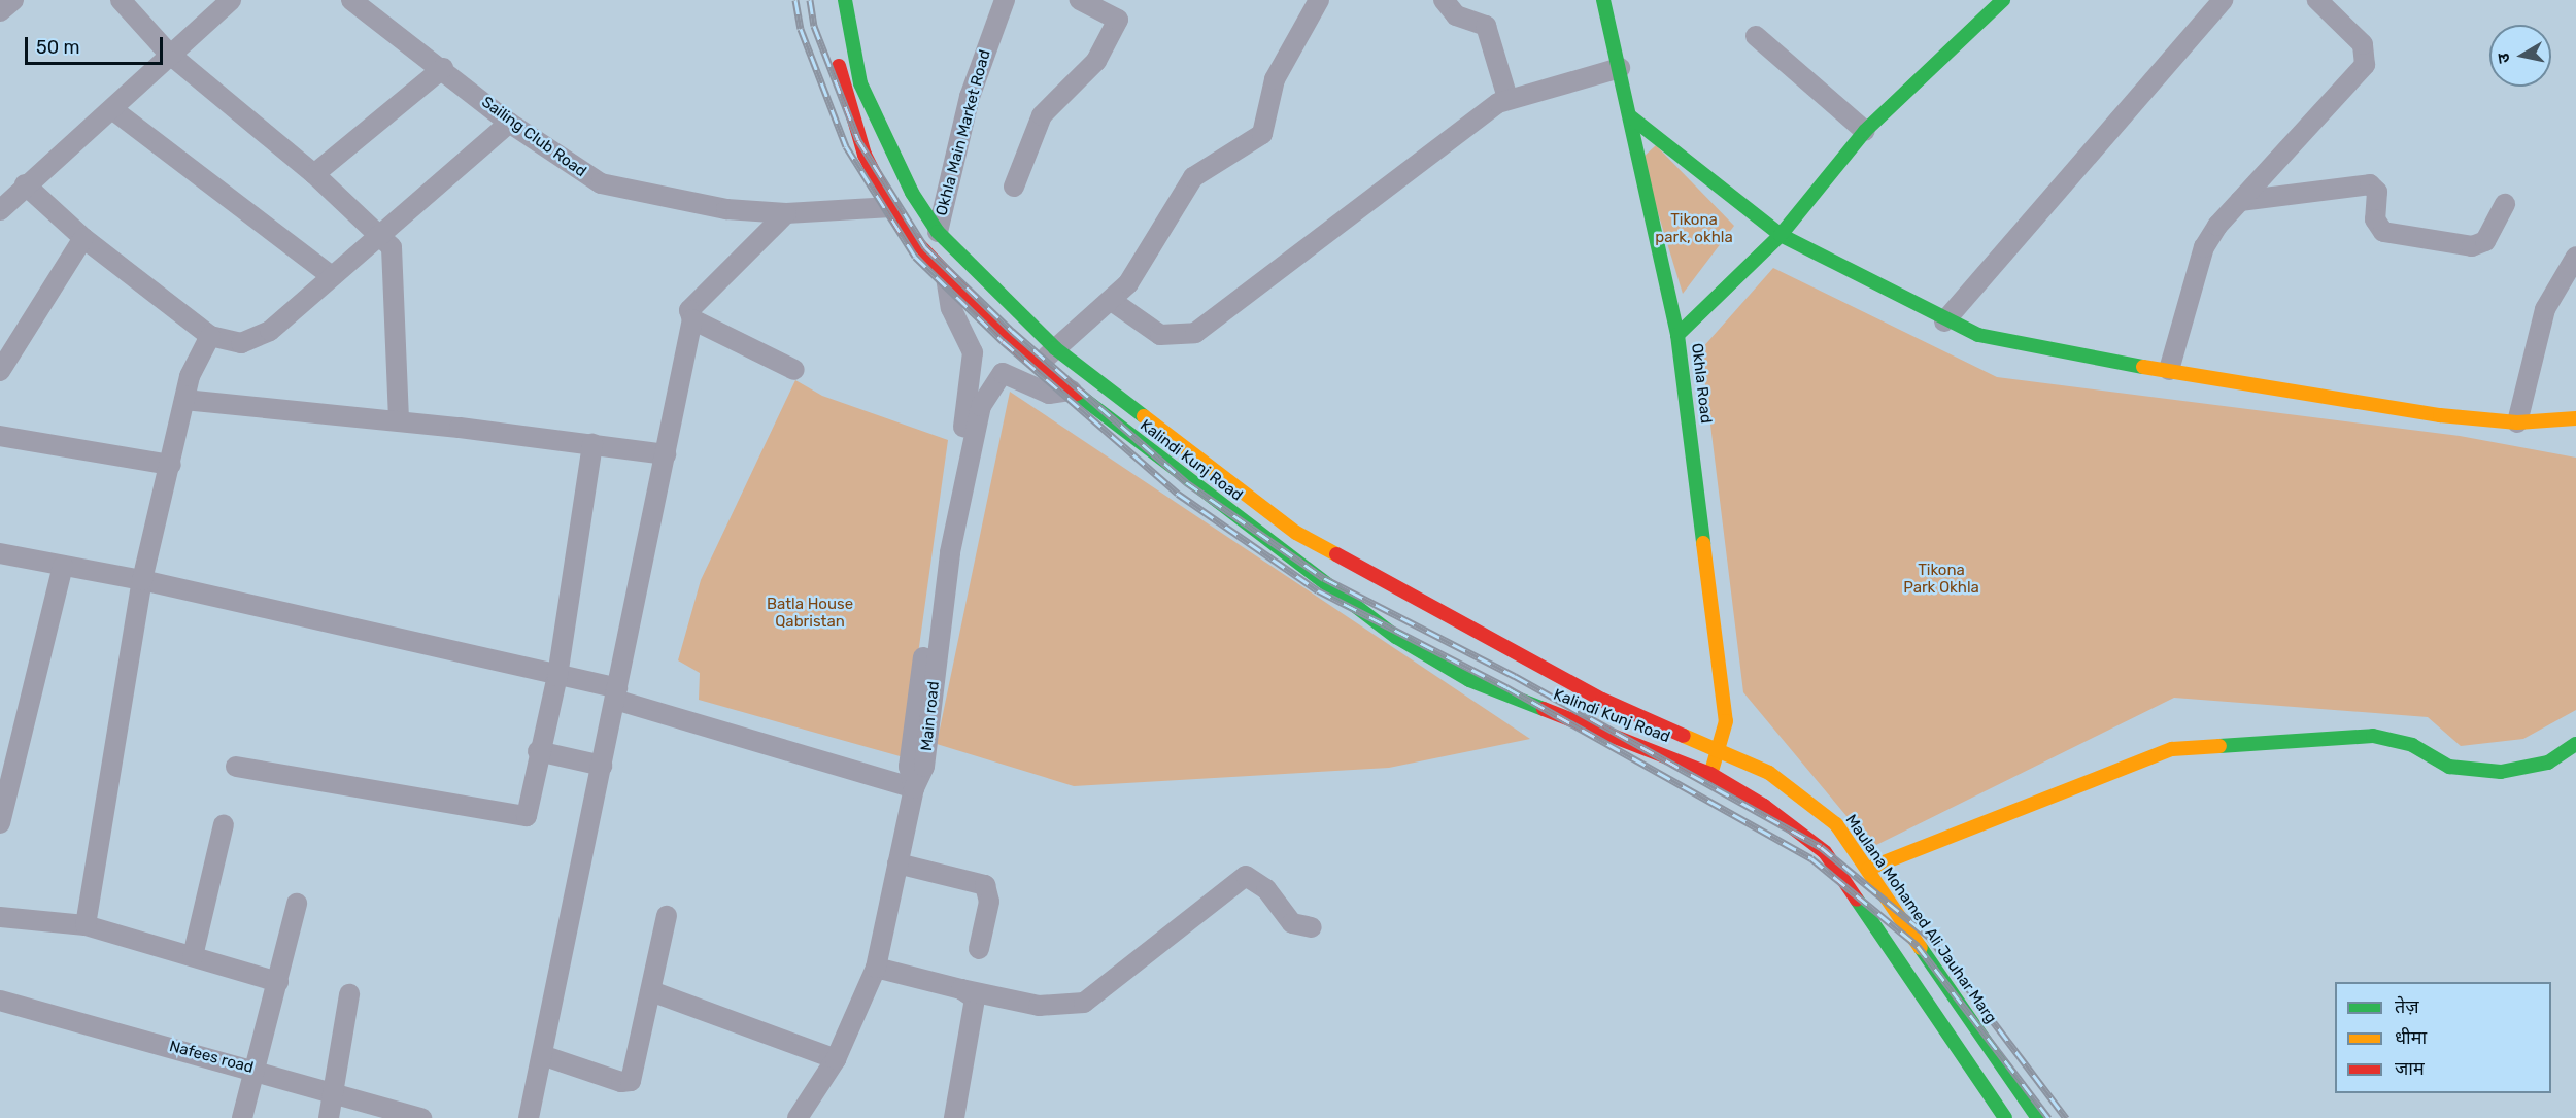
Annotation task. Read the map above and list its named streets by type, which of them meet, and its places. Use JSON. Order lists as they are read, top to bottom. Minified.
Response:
{"streets":{"main road":["Okhla Road","Kalindi Kunj Road","Maulana Mohamed Ali Jauhar Marg"],"street":["Okhla Main Market Road","Sailing Club Road","Main road","Nafees road"]},"crossings":[["Okhla Main Market Road","Kalindi Kunj Road"],["Sailing Club Road","Kalindi Kunj Road"],["Okhla Road","Kalindi Kunj Road"],["Okhla Road","Maulana Mohamed Ali Jauhar Marg"],["Kalindi Kunj Road","Main road"],["Kalindi Kunj Road","Maulana Mohamed Ali Jauhar Marg"]],"parks":["Tikona park, okhla","Tikona Park Okhla","Batla House Qabristan"],"legend":["तेज़","धीमा","जाम"],"scale_bar":"50 m","north":"left"}
